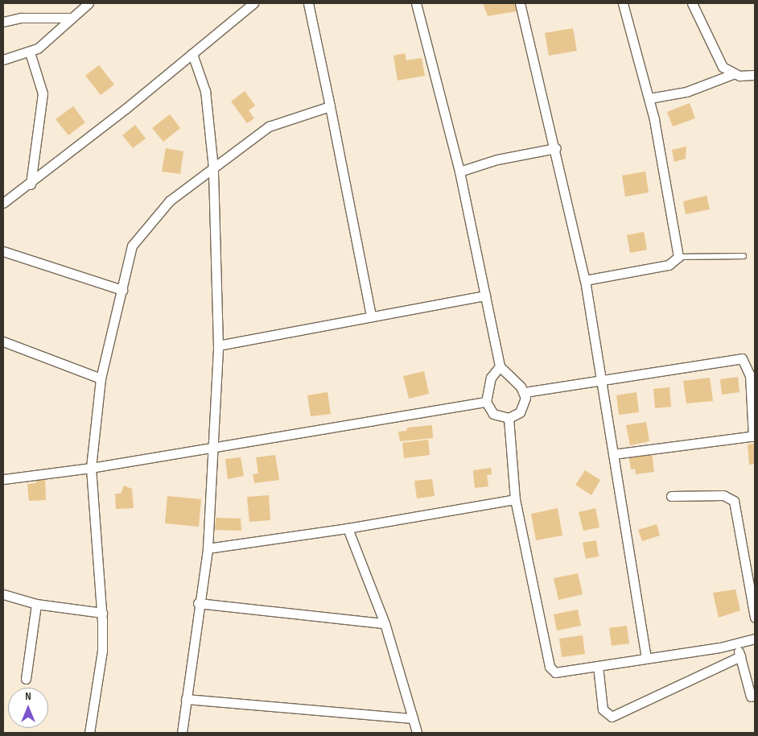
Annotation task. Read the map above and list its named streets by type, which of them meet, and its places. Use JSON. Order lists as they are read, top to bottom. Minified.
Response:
{"north":"top"}
